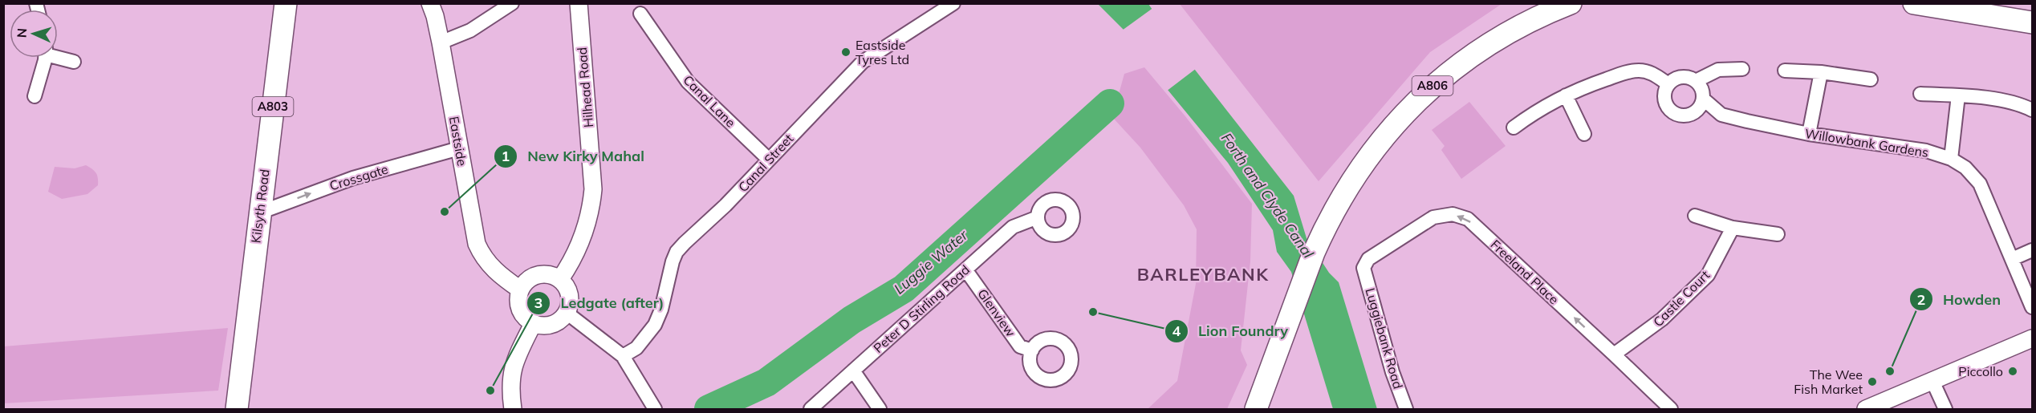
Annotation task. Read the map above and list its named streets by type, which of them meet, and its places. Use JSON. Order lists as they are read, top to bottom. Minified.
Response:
{"streets":{"main road":["A806","A803","Kilsyth Road"],"street":["Hilhead Road","Canal Lane","Eastside","Willowbank Gardens","Canal Street","Crossgate","Freeland Place","Castle Court","Peter D Stirling Road","Glenview","Luggiebank Road"]},"crossings":[["Hilhead Road","Eastside"],["Canal Lane","Canal Street"],["Eastside","Crossgate"],["Crossgate","Kilsyth Road"],["Freeland Place","Castle Court"],["Freeland Place","Luggiebank Road"],["Peter D Stirling Road","Glenview"]],"one_way":["Crossgate","Freeland Place"],"districts":["BARLEYBANK"],"water":["Forth and Clyde Canal","Luggie Water"],"places":["Eastside Tyres Ltd","New Kirky Mahal","Lion Foundry","Howden","Piccollo","The Wee Fish Market","Ledgate (after)"],"north":"left"}
